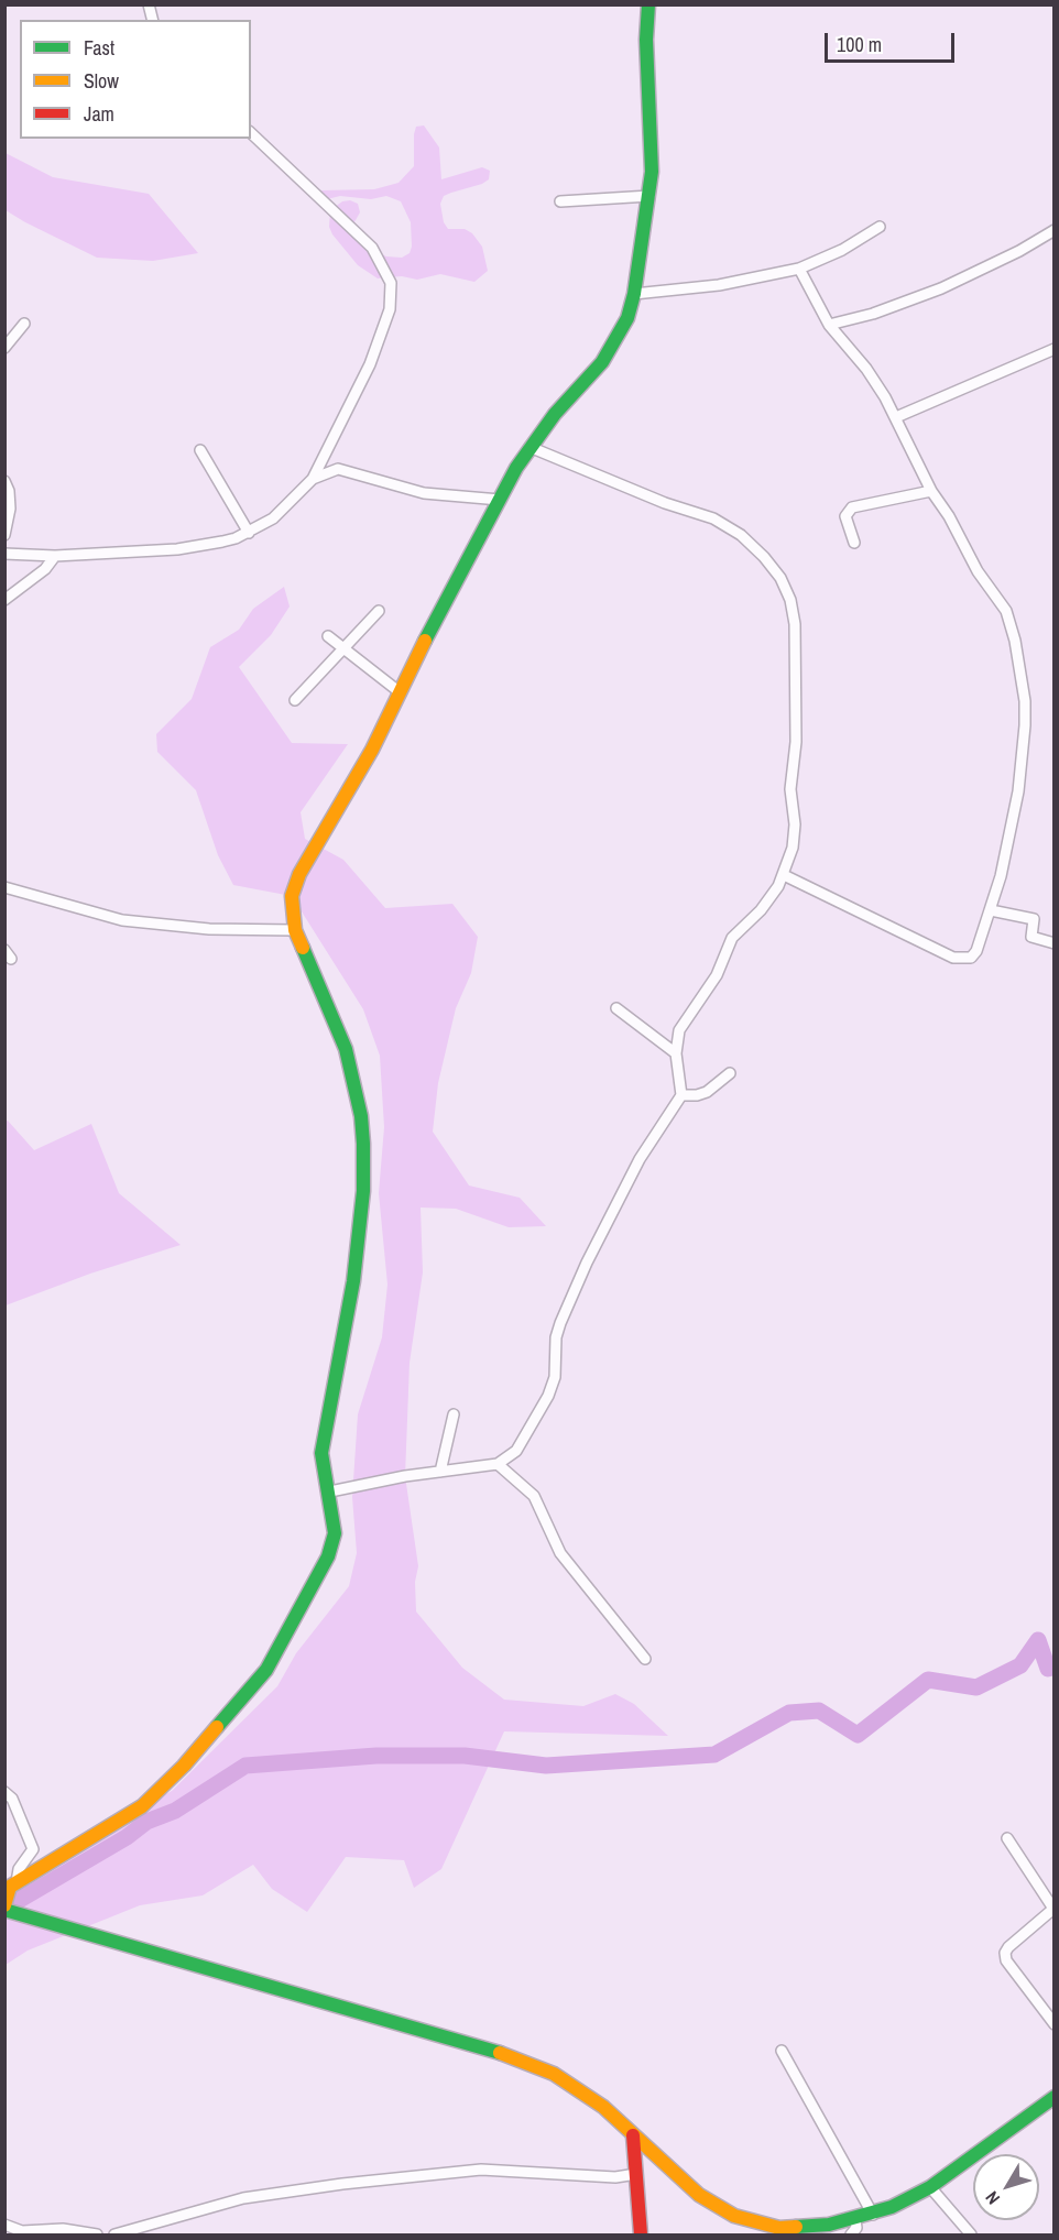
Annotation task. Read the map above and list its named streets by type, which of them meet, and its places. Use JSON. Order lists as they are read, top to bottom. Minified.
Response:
{"legend":["Fast","Slow","Jam"],"scale_bar":"100 m","north":"bottom left"}
